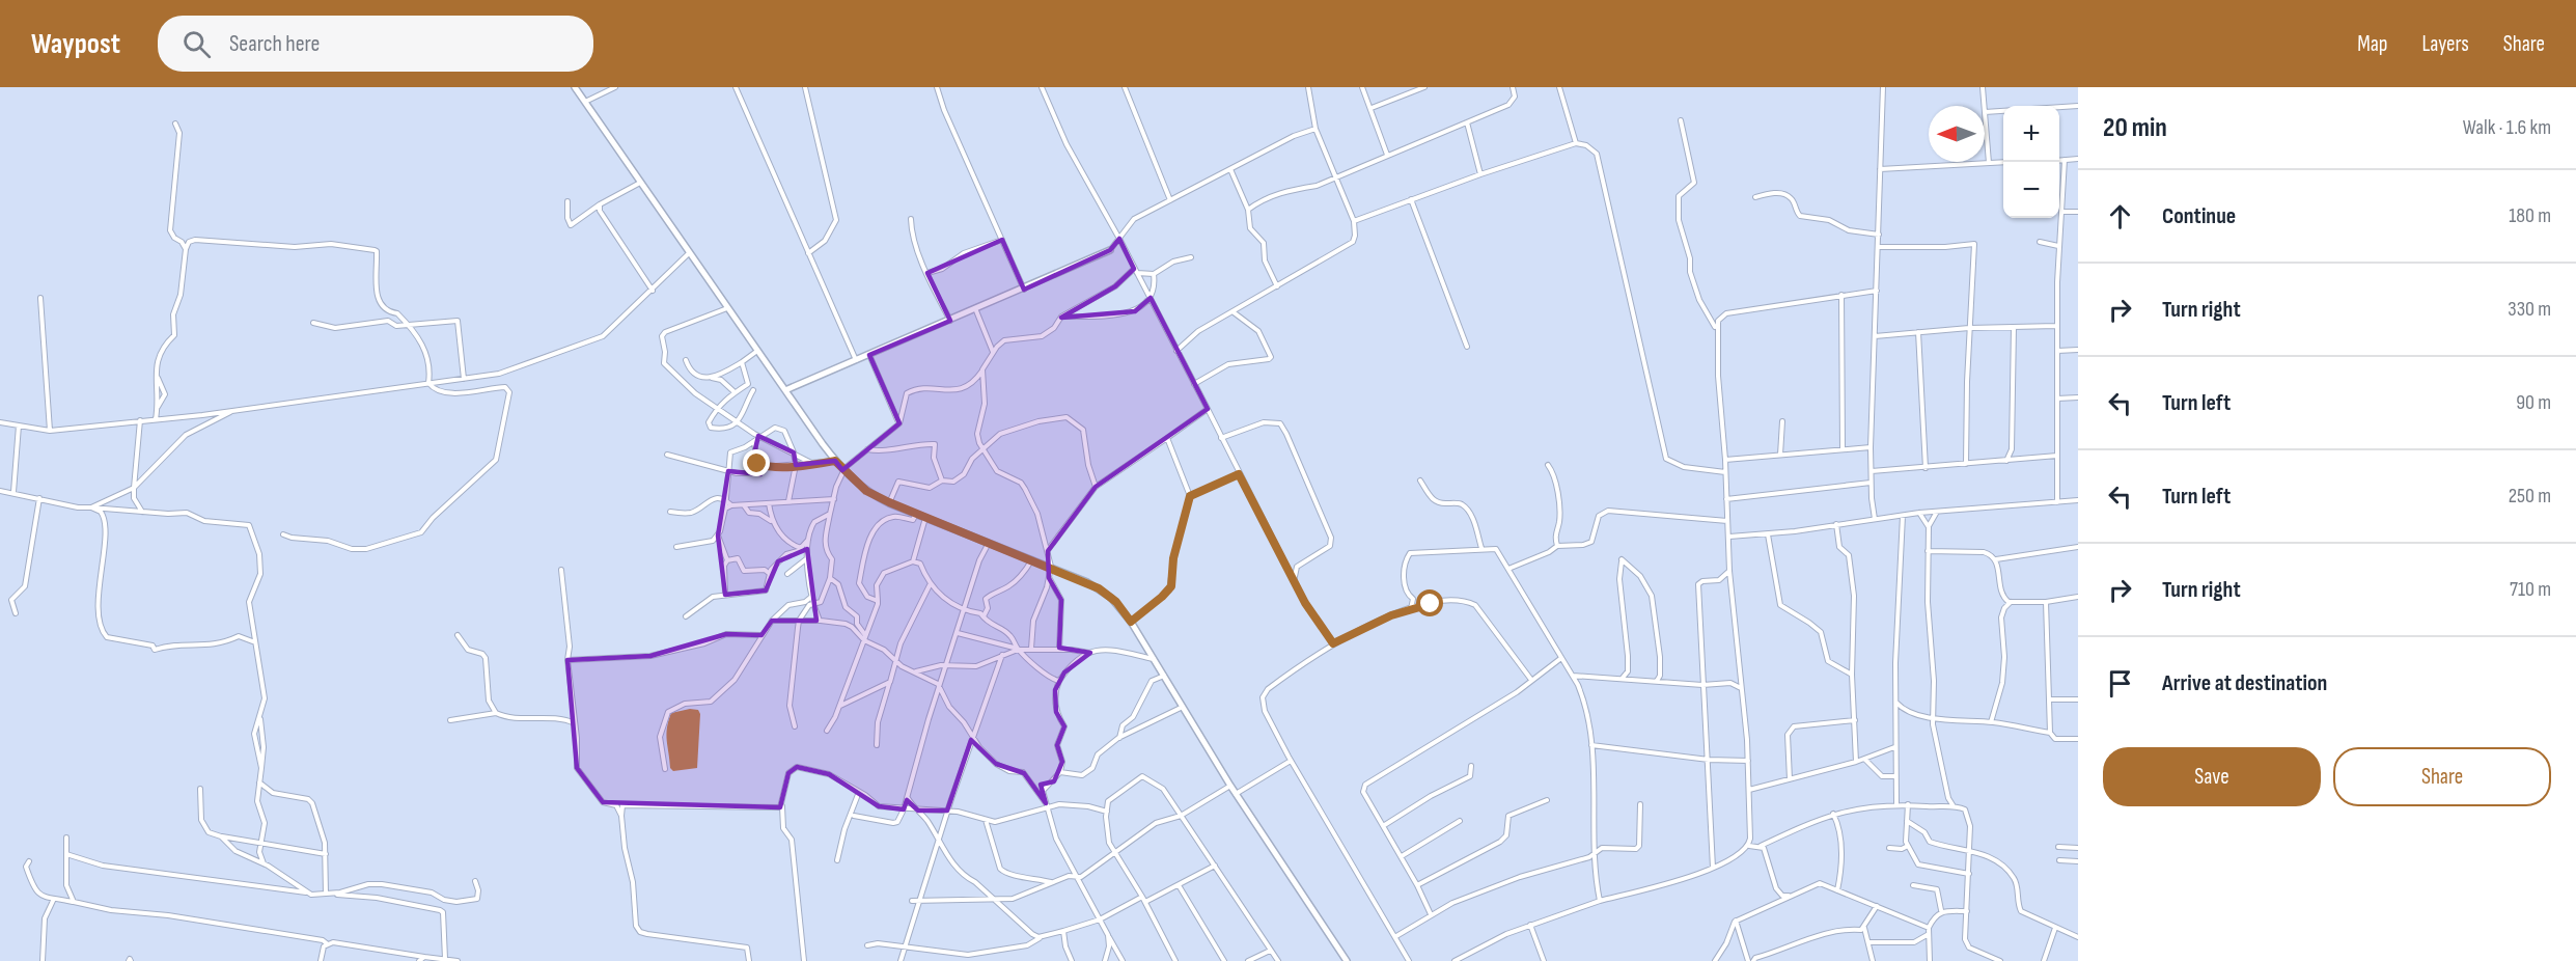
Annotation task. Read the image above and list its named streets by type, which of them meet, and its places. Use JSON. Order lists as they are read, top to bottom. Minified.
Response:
{"north":"left","page":{"header":"Waypost","search":"Search here","nav":["Map","Layers","Share"],"heading":["20 min","Walk · 1.6 km"],"map_buttons":["+","−"],"list":[["Continue","180 m"],["Turn right","330 m"],["Turn left","90 m"],["Turn left","250 m"],["Turn right","710 m"],"Arrive at destination"],"buttons":["Save","Share"]}}
